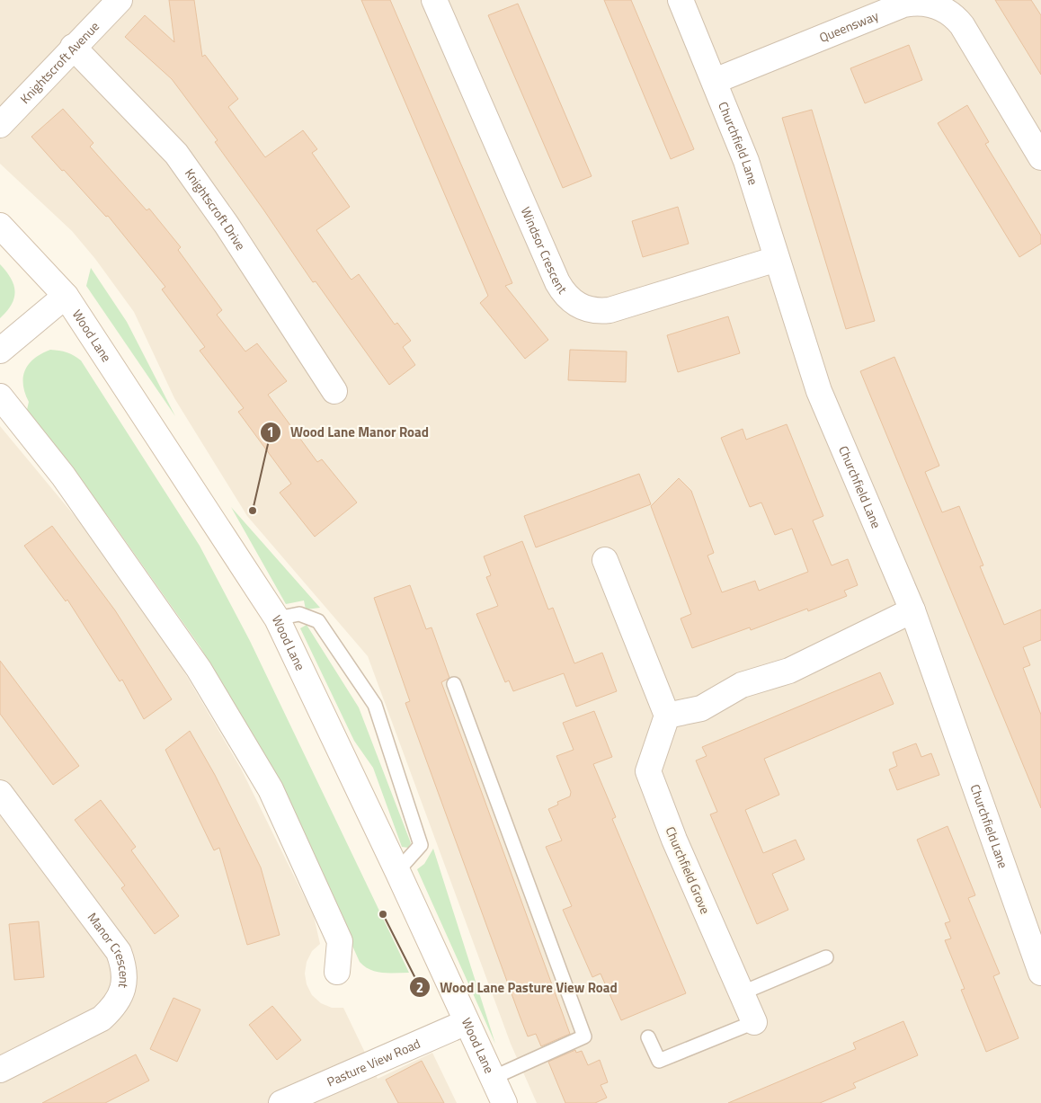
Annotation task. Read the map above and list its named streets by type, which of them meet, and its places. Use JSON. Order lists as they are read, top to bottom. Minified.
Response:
{"streets":{"street":["Queensway","Knightscroft Avenue","Churchfield Lane","Knightscroft Drive","Windsor Crescent","Wood Lane","Churchfield Grove","Manor Crescent","Pasture View Road"]},"crossings":[["Queensway","Churchfield Lane"],["Knightscroft Avenue","Knightscroft Drive"],["Churchfield Lane","Windsor Crescent"],["Wood Lane","Pasture View Road"]],"places":["Wood Lane Manor Road","Wood Lane Pasture View Road"]}
